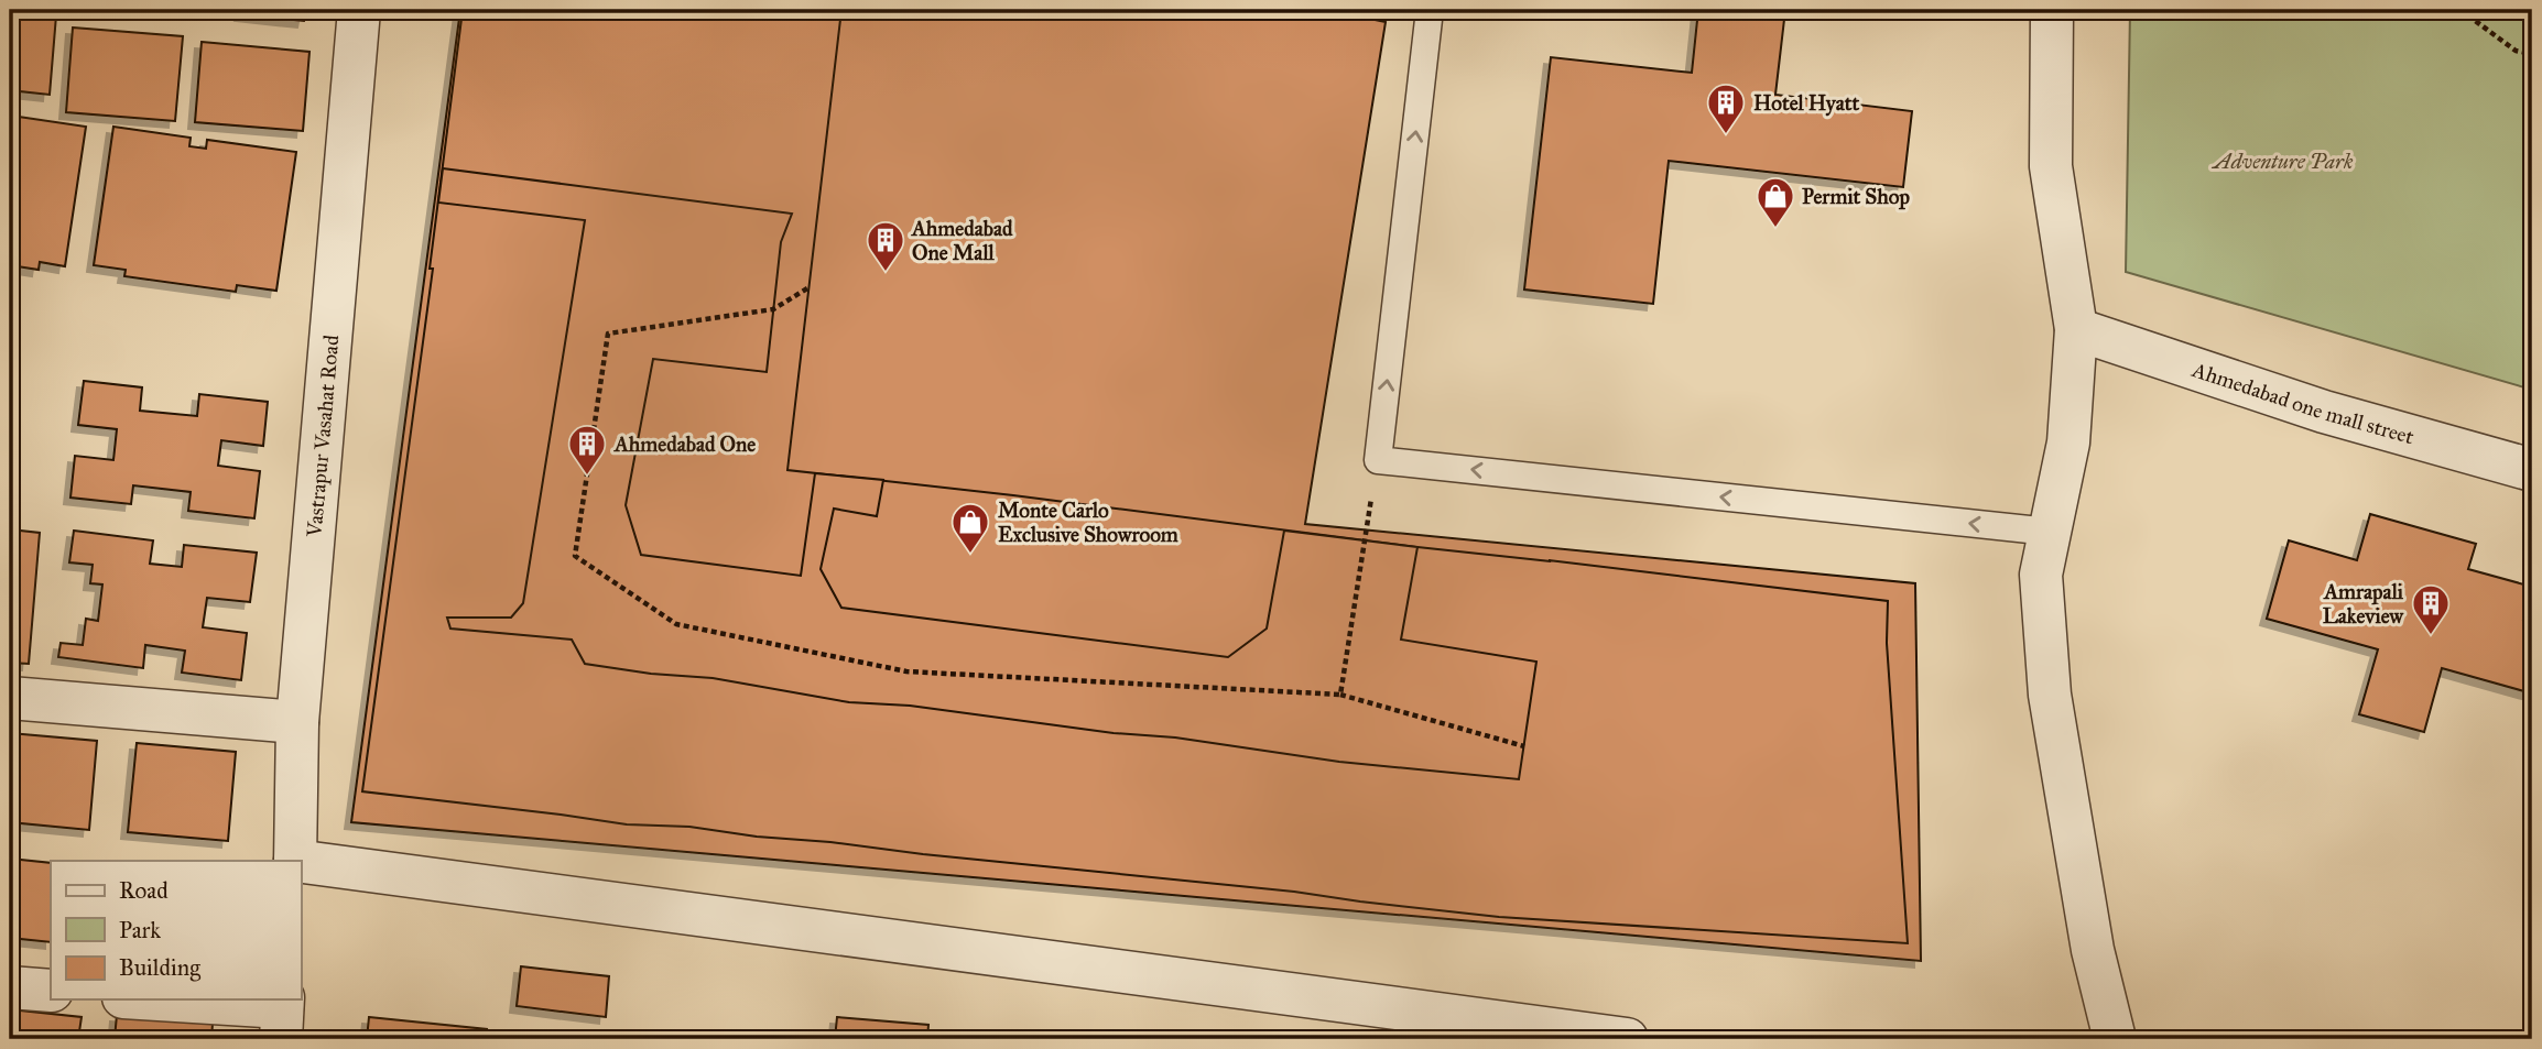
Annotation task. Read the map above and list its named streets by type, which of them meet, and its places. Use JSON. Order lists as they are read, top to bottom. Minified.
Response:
{"streets":{"street":["Ahmedabad one mall street","Vastrapur Vasahat Road"]},"parks":["Adventure Park"],"places":{"building":["Hotel Hyatt","Ahmedabad One Mall","Ahmedabad One","Amrapali Lakeview"],"shop":["Permit Shop","Monte Carlo Exclusive Showroom"]},"legend":["Road","Park","Building"]}
